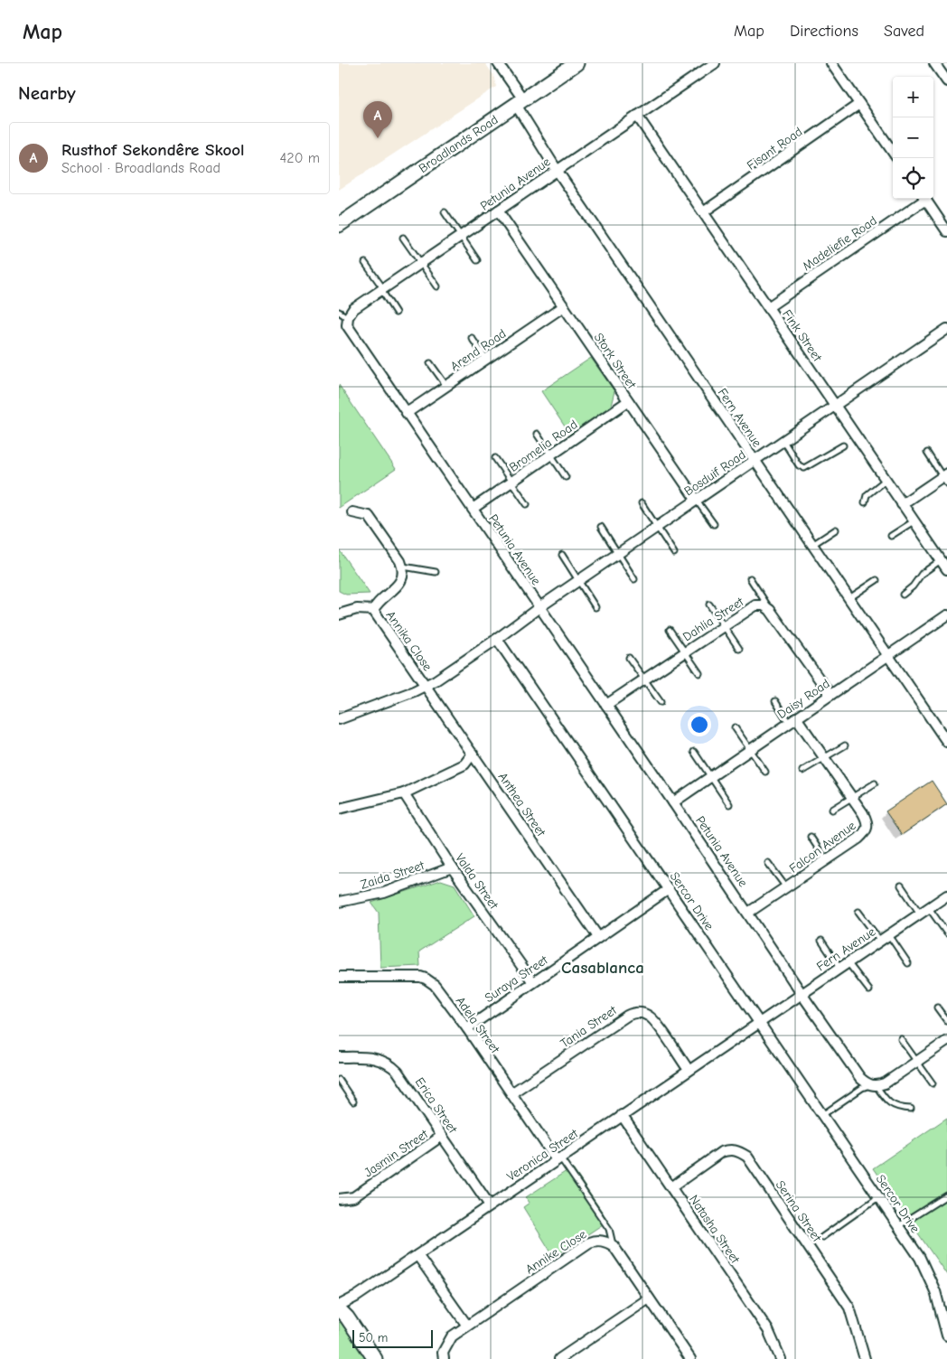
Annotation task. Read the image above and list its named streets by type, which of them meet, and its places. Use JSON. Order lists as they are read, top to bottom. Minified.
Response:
{"streets":{"main road":["Broadlands Road"],"street":["Fisant Road","Petunia Avenue","Madeliefie Road","Fink Street","Arend Road","Stork Street","Fern Avenue","Bromelia Road","Bosduif Road","Dahlia Street","Annika Close","Daisy Road","Anthea Street","Falcon Avenue","Zaida Street","Valda Street","Sercor Drive","Suraya Street","Adela Street","Tania Street","Erica Street","Jasmin Street","Veronica Street","Serina Street","Natasha Street","Annike Close"]},"crossings":[["Broadlands Road","Fern Avenue"],["Fisant Road","Fink Street"],["Petunia Avenue","Fink Street"],["Petunia Avenue","Arend Road"],["Petunia Avenue","Stork Street"],["Petunia Avenue","Fern Avenue"],["Petunia Avenue","Bromelia Road"],["Petunia Avenue","Bosduif Road"],["Petunia Avenue","Dahlia Street"],["Petunia Avenue","Daisy Road"],["Petunia Avenue","Falcon Avenue"],["Madeliefie Road","Fink Street"],["Fink Street","Bosduif Road"],["Arend Road","Stork Street"],["Stork Street","Bromelia Road"],["Stork Street","Bosduif Road"],["Fern Avenue","Bosduif Road"],["Fern Avenue","Daisy Road"],["Fern Avenue","Sercor Drive"],["Fern Avenue","Veronica Street"],["Bosduif Road","Sercor Drive"],["Annika Close","Anthea Street"],["Daisy Road","Falcon Avenue"],["Anthea Street","Suraya Street"],["Zaida Street","Valda Street"],["Valda Street","Suraya Street"],["Sercor Drive","Suraya Street"],["Sercor Drive","Veronica Street"],["Suraya Street","Adela Street"],["Adela Street","Tania Street"],["Adela Street","Veronica Street"],["Tania Street","Veronica Street"],["Erica Street","Jasmin Street"],["Erica Street","Veronica Street"],["Veronica Street","Natasha Street"],["Serina Street","Natasha Street"]],"districts":["Casablanca"],"scale_bar":"50 m","page":{"header":"Map","nav":["Map","Directions","Saved"],"heading":"Nearby","map_buttons":["+","−"],"pins":"A","list":[{"mark":"A","name":"Rusthof Sekondêre Skool","note":"School · Broadlands Road","value":"420 m"}],"scale":"50 m"}}
